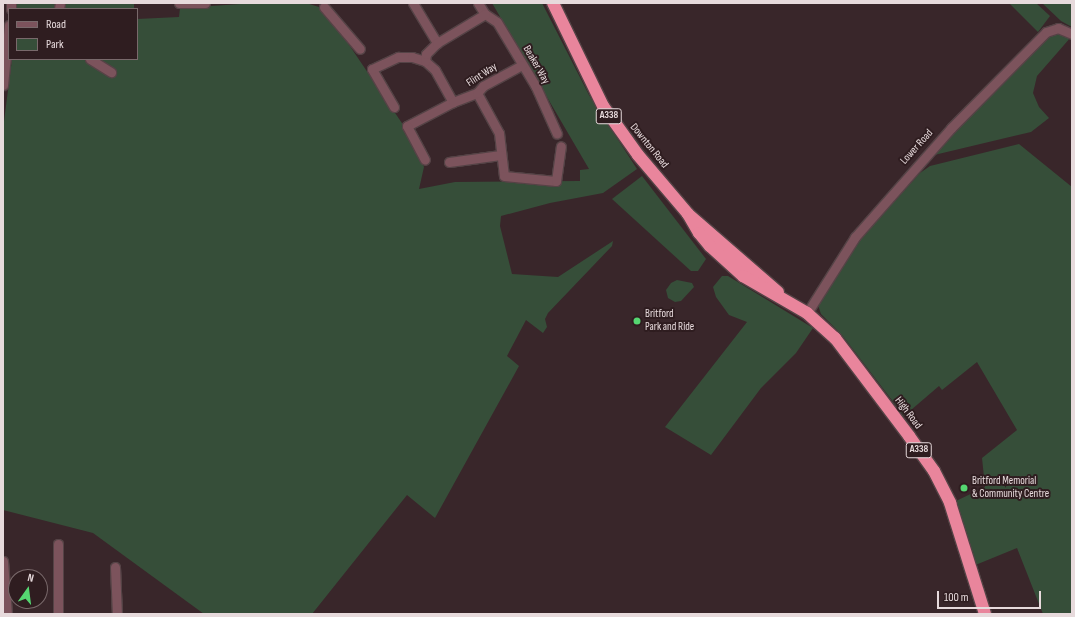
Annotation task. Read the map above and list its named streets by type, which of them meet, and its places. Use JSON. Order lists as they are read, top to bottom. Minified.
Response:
{"streets":{"highway":["A338","Downton Road","High Road"],"street":["Beaker Way","Flint Way","Lower Road"]},"crossings":[["Beaker Way","Flint Way"],["Downton Road","Lower Road"],["Downton Road","High Road"],["Lower Road","High Road"]],"places":["Britford Park and Ride","Britford Memorial & Community Centre"],"legend":["Road","Park"],"scale_bar":"100 m","north":"top"}
